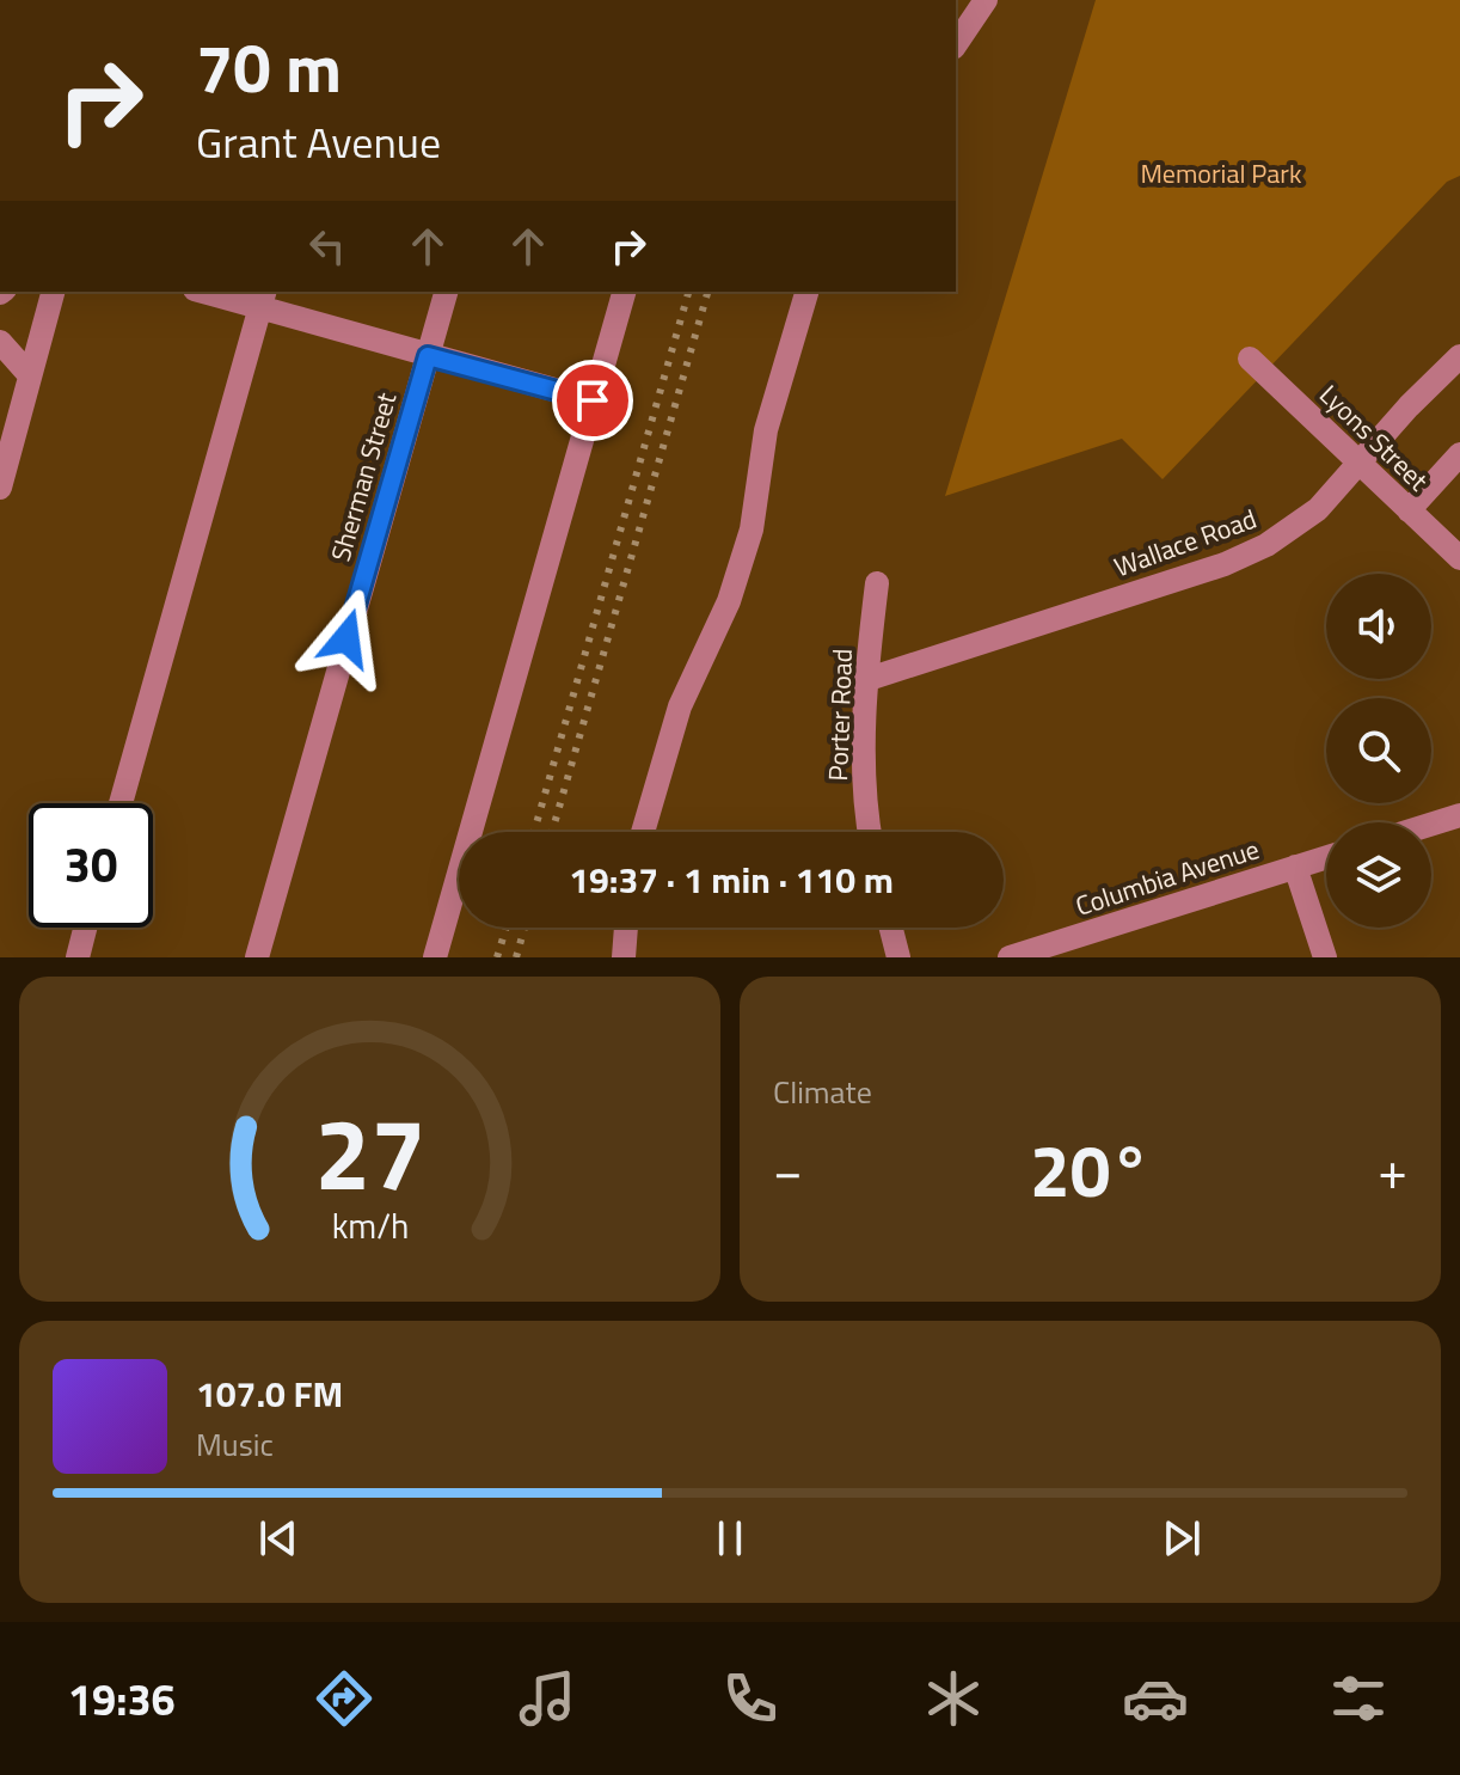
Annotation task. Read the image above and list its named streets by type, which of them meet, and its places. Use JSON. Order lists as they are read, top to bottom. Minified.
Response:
{"streets":{"street":["Lyons Street","Sherman Street","Wallace Road","Porter Road","Columbia Avenue"]},"crossings":[["Lyons Street","Wallace Road"],["Wallace Road","Porter Road"]],"parks":["Memorial Park"],"page":{"turn":["70 m","Grant Avenue"],"limit":"30","trip":"19:37 · 1 min · 110 m","tile":"Climate","heat":["−","20°","+"],"song":["107.0 FM","Music"],"tabs":"19:36","gauge":["27","km/h"]}}
